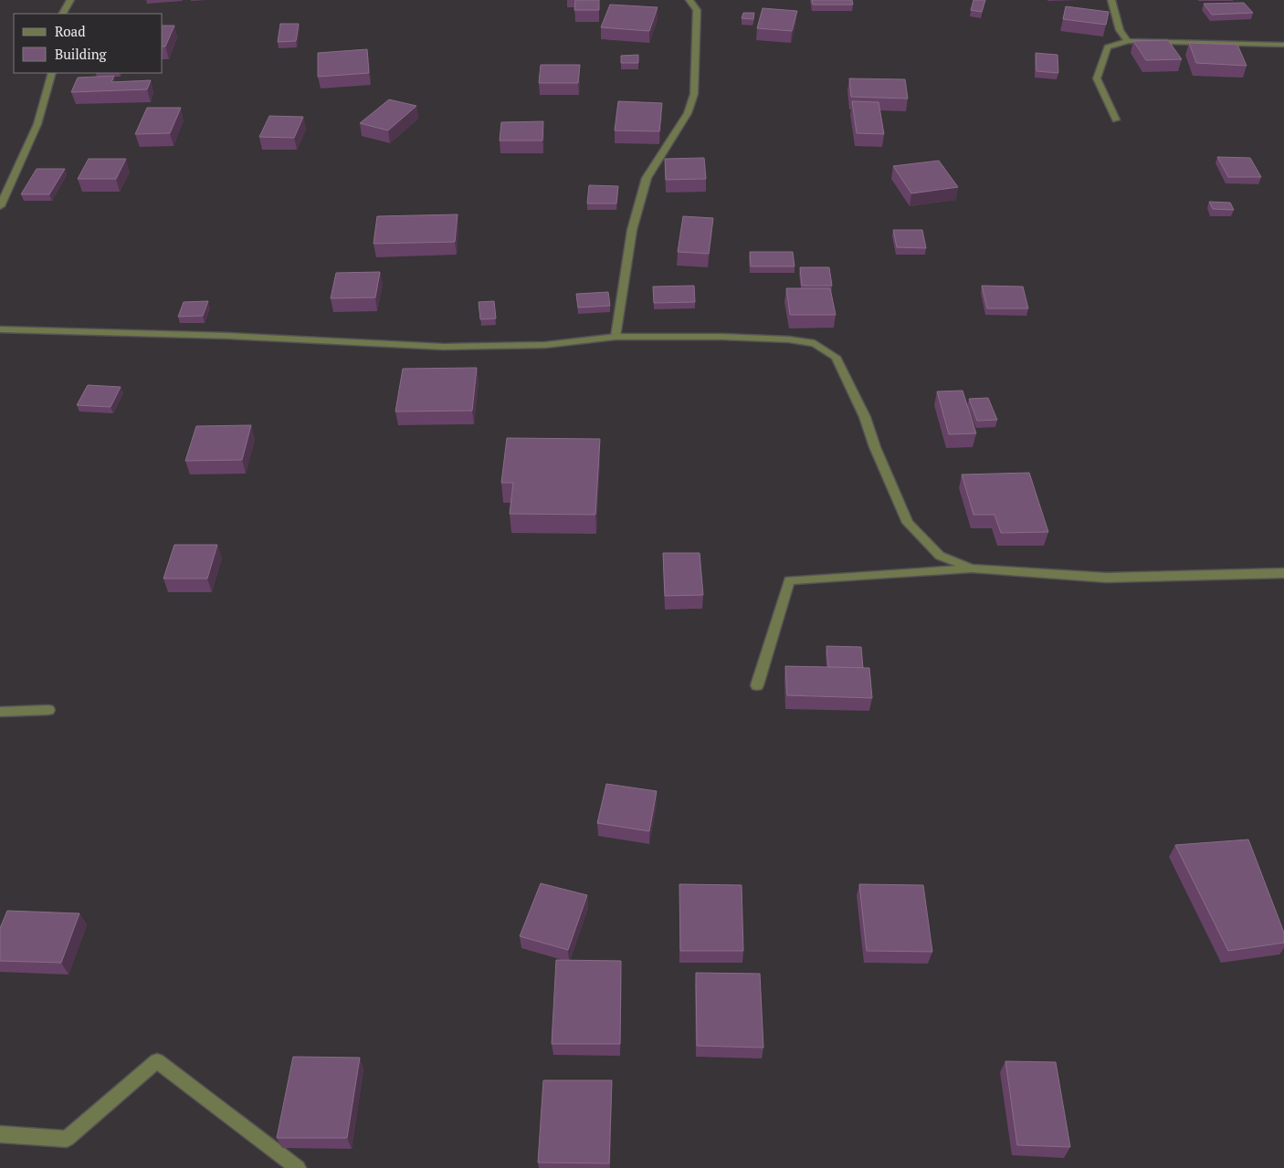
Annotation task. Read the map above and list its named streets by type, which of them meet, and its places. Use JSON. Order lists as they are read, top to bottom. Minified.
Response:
{"legend":["Road","Building"]}
